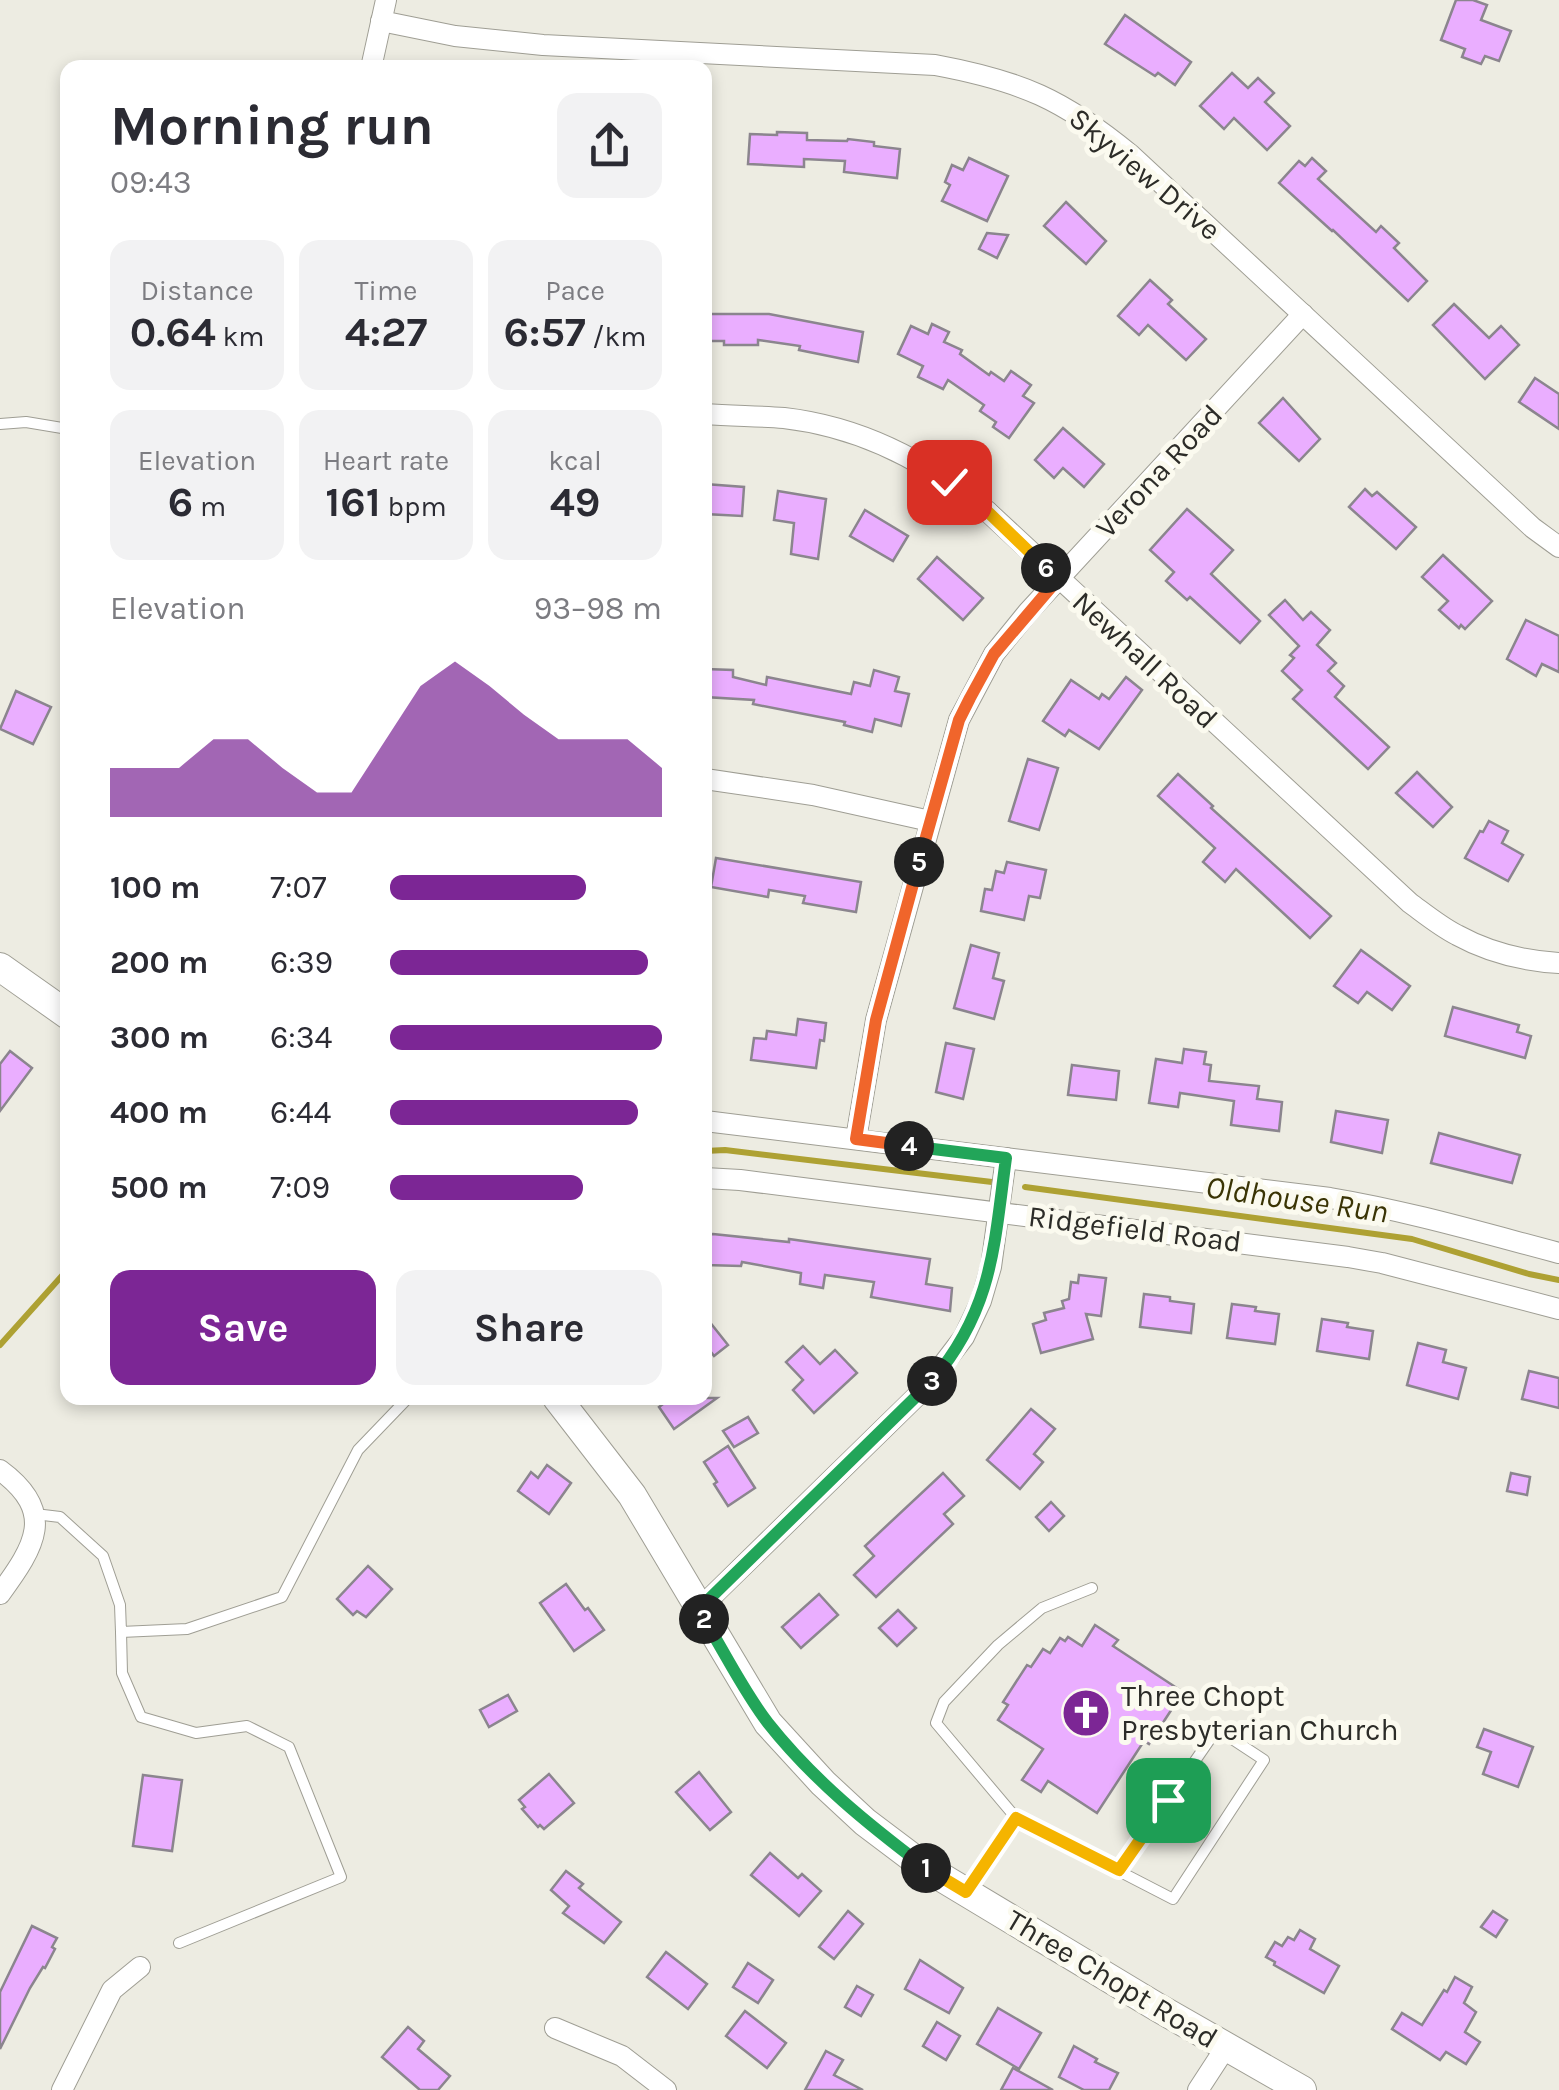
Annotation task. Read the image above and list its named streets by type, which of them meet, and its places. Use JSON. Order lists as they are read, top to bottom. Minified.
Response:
{"streets":{"main road":["Three Chopt Road"],"street":["Skyview Drive","Verona Road","Newhall Road","Ridgefield Road"]},"crossings":[["Skyview Drive","Verona Road"],["Verona Road","Newhall Road"],["Verona Road","Ridgefield Road"]],"water":["Oldhouse Run"],"places":{"church":["Three Chopt Presbyterian Church"]},"page":{"heading":["Morning run","09:43"],"stats":[["Distance","0.64 km"],["Time","4:27"],["Pace","6:57 /km"],["Elevation","6 m"],["Heart rate","161 bpm"],["kcal","49"]],"pins":["6","5","4","3","2","1"],"chart":["Elevation","93–98 m"],"list":[{"name":"100 m","note":"7:07"},{"name":"200 m","note":"6:39"},{"name":"300 m","note":"6:34"},{"name":"400 m","note":"6:44"},{"name":"500 m","note":"7:09"}],"buttons":["Save","Share"]}}
